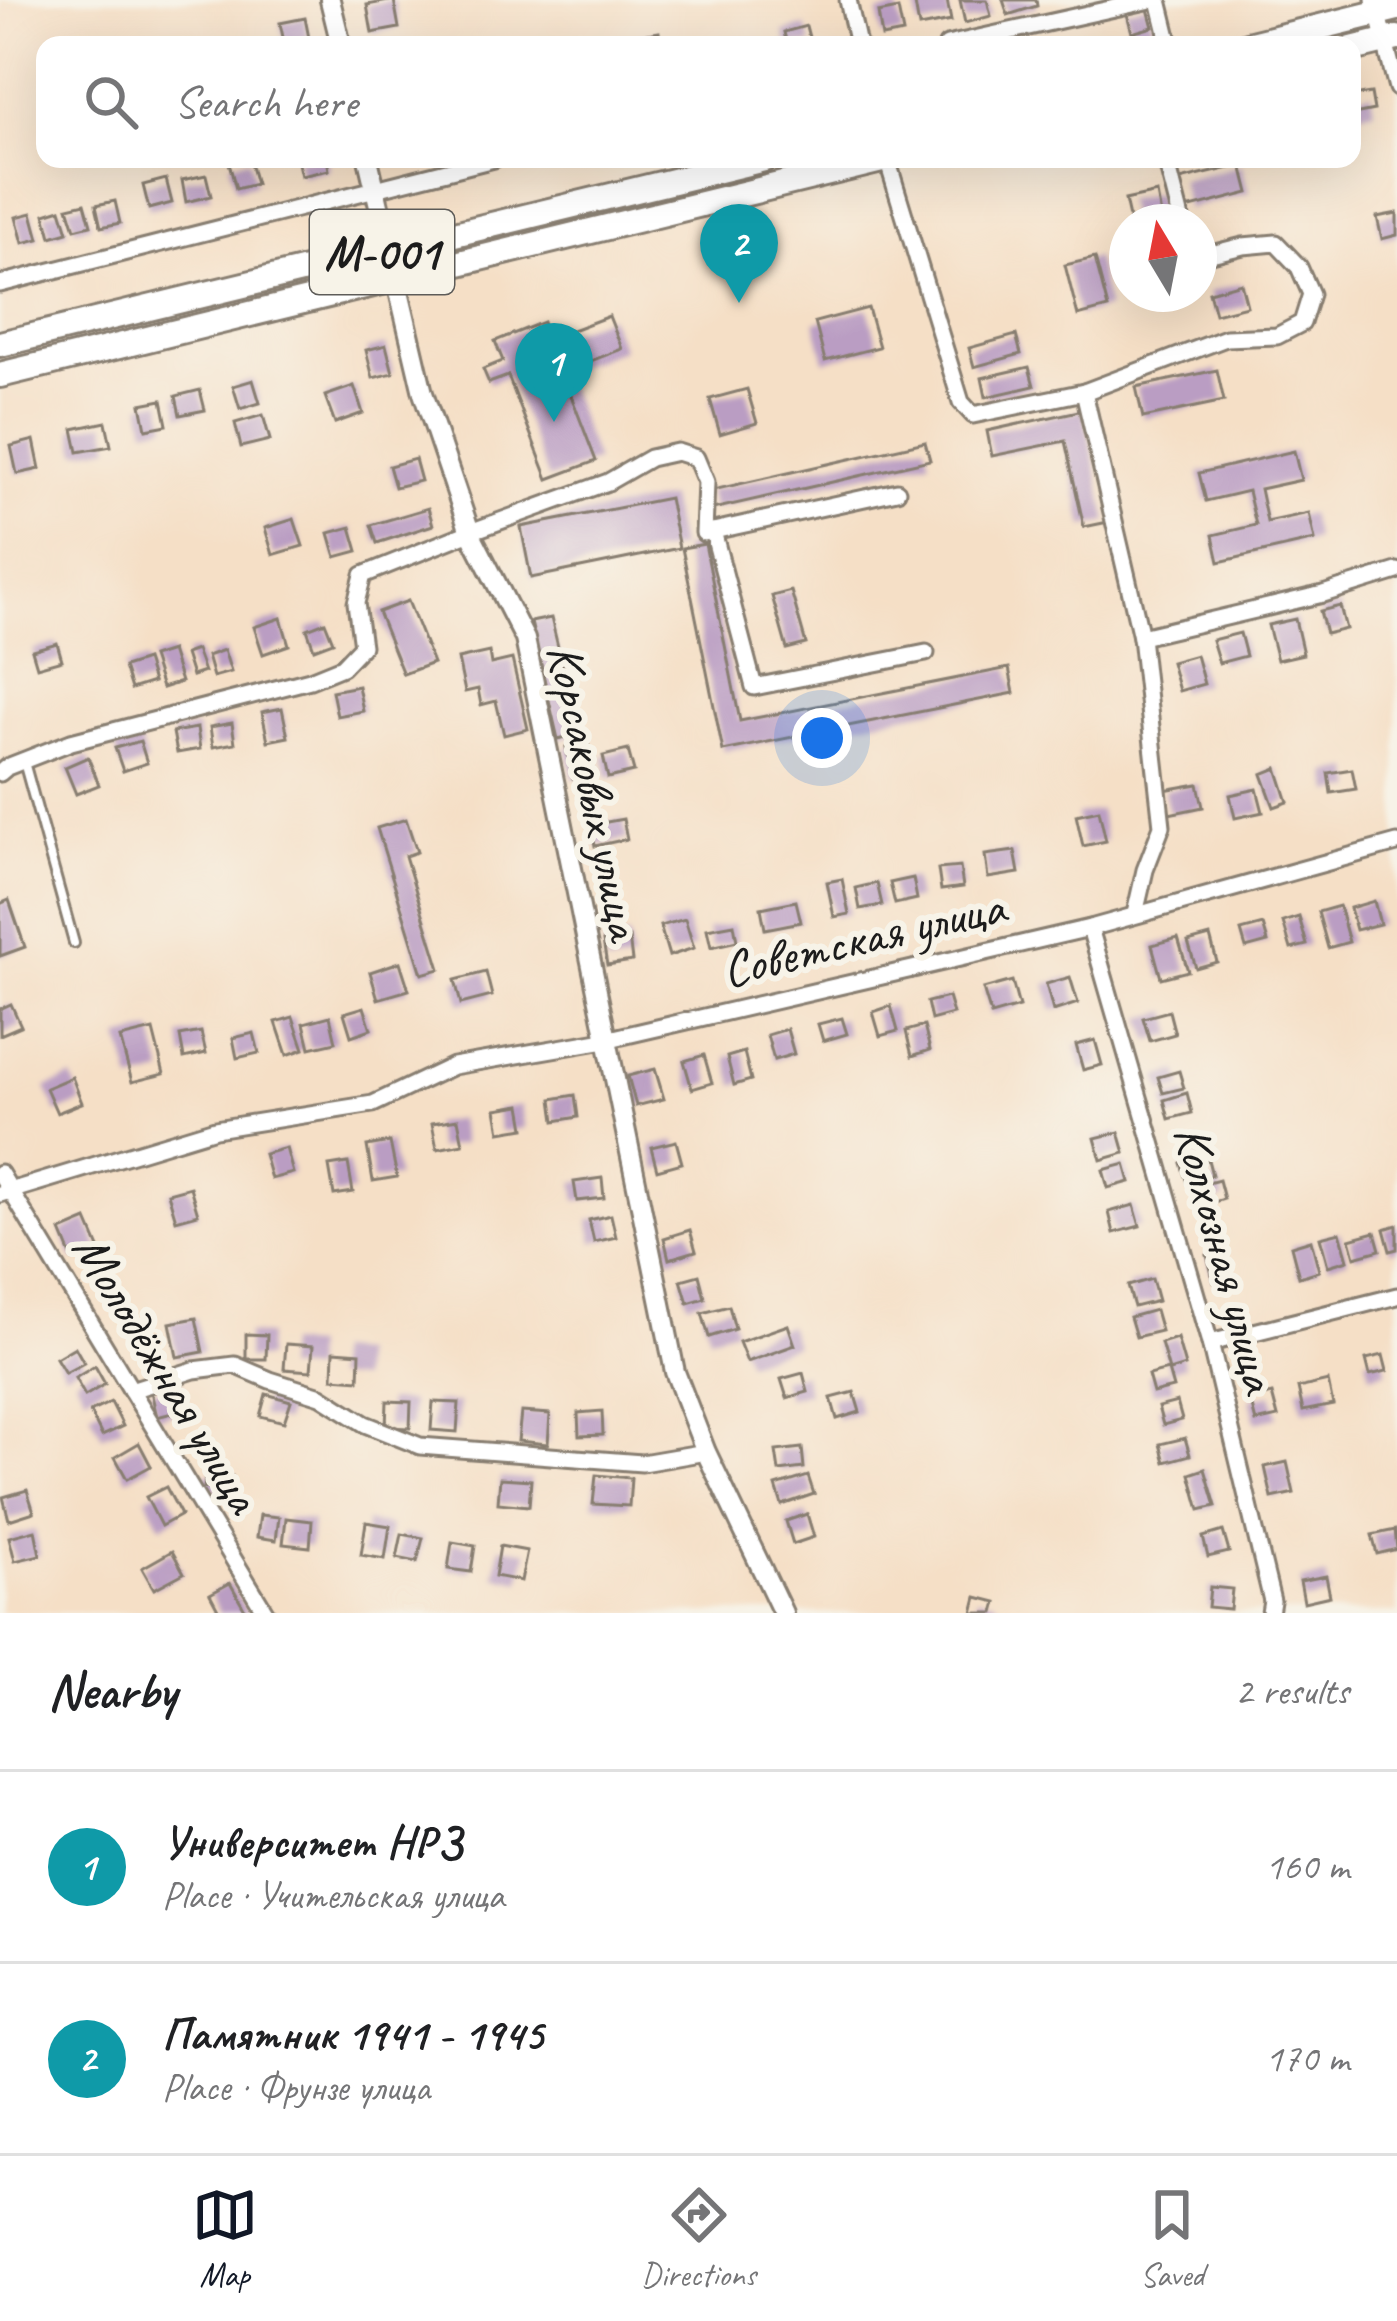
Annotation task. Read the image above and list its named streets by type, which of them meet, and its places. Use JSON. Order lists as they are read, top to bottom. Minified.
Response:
{"streets":{"main road":["M-001"],"street":["Корсаковых улица","Советская улица","Колхозная улица","Молодёжная улица"]},"crossings":[["M-001","Корсаковых улица"],["Корсаковых улица","Советская улица"],["Советская улица","Колхозная улица"],["Советская улица","Молодёжная улица"]],"north":"top","page":{"search":"Search here","pins":["2","1"],"heading":["Nearby","2 results"],"list":[{"mark":"1","name":"Университет НРЗ","note":"Place · Учительская улица","value":"160 m"},{"mark":"2","name":"Памятник 1941 - 1945","note":"Place · Фрунзе улица","value":"170 m"}],"nav":["Map","Directions","Saved"]}}
